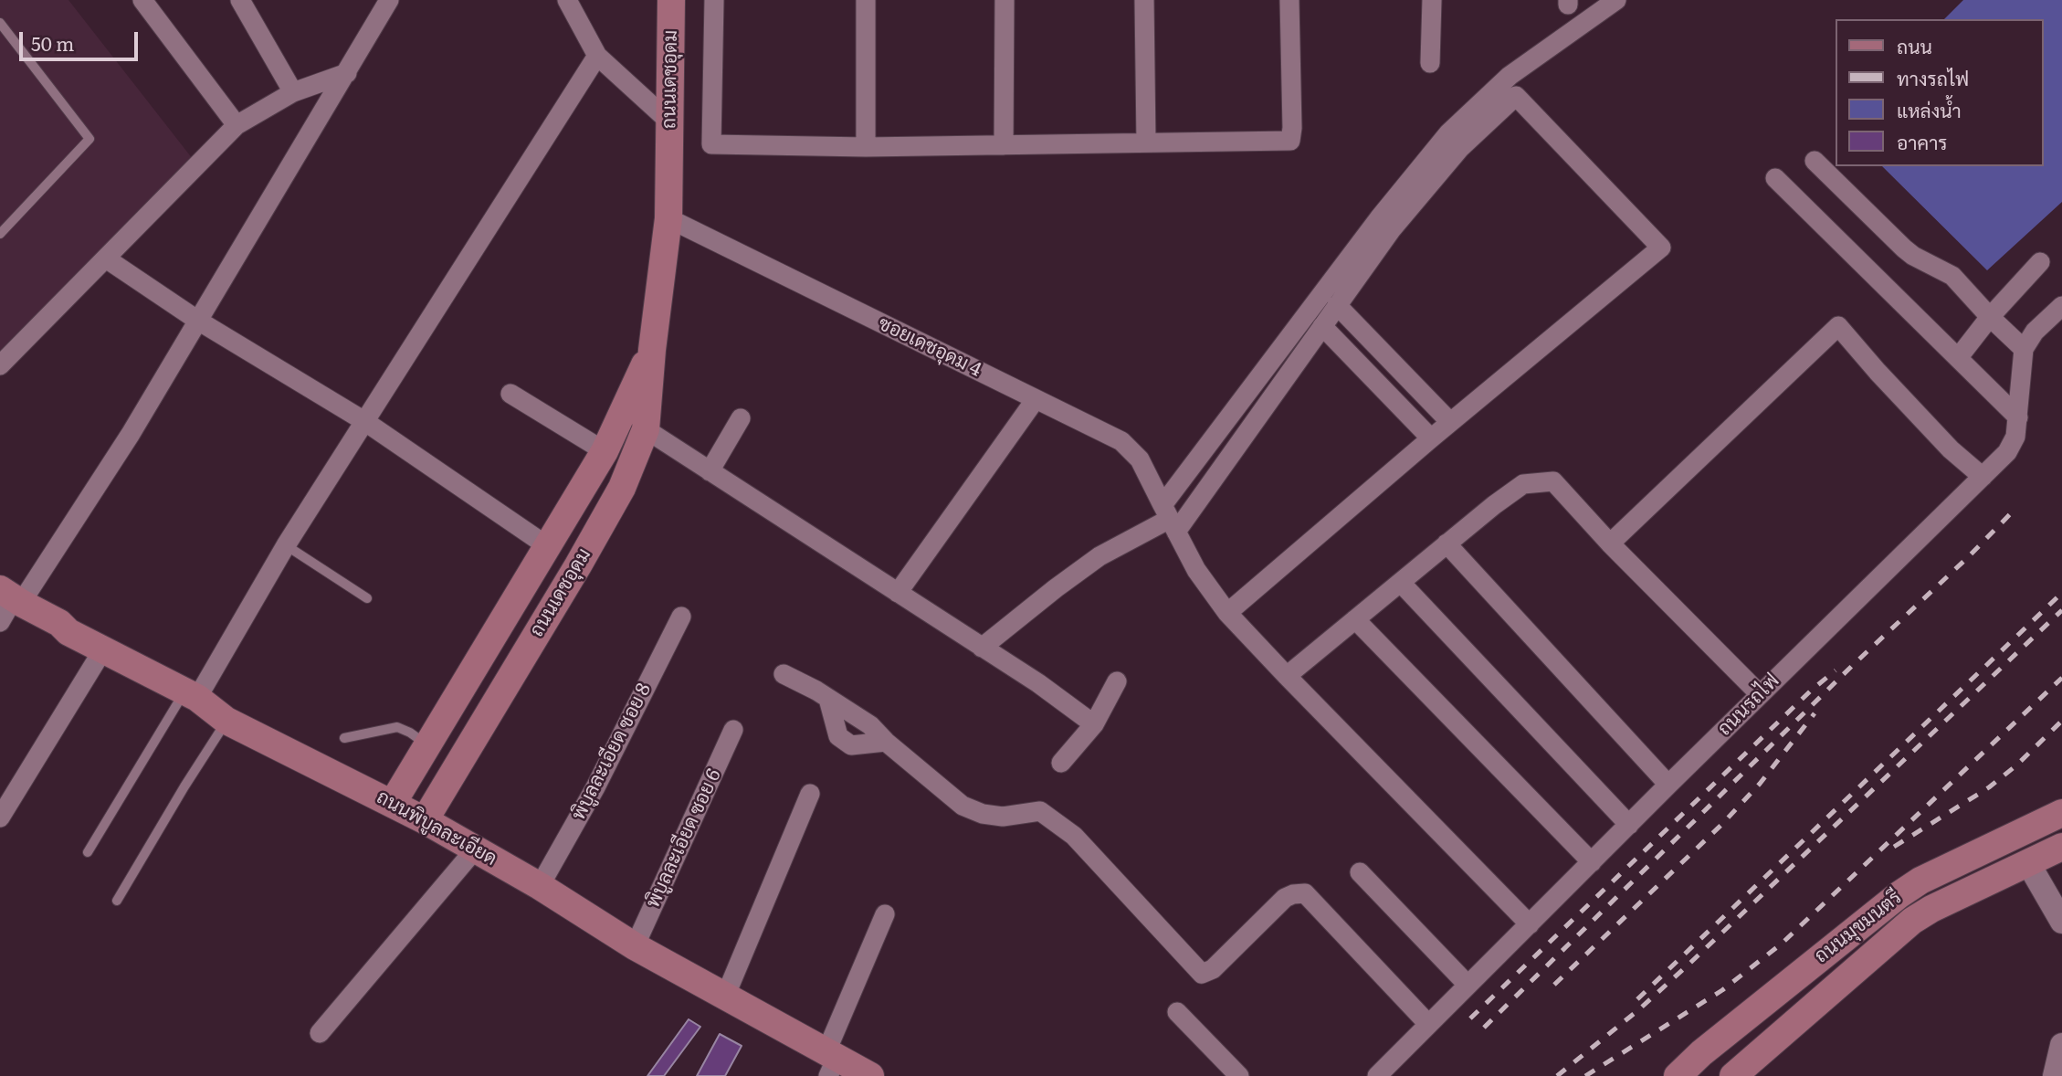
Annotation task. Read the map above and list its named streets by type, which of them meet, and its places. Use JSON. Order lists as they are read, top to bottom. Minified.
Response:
{"streets":{"main road":["ถนนเดชอุดม","ถนนพิบูลละเอียด","ถนนมุขมนตรี"],"street":["ซอยเดชอุดม 4","ถนนรถไฟ","พิบูลละเอียด ซอย 8","พิบูลละเอียด ซอย 6"]},"crossings":[["ถนนเดชอุดม","ซอยเดชอุดม 4"],["ถนนเดชอุดม","ถนนพิบูลละเอียด"],["ซอยเดชอุดม 4","ถนนรถไฟ"],["พิบูลละเอียด ซอย 8","ถนนพิบูลละเอียด"],["ถนนพิบูลละเอียด","พิบูลละเอียด ซอย 6"]],"legend":["ถนน","ทางรถไฟ","แหล่งน้ำ","อาคาร"],"scale_bar":"50 m"}
